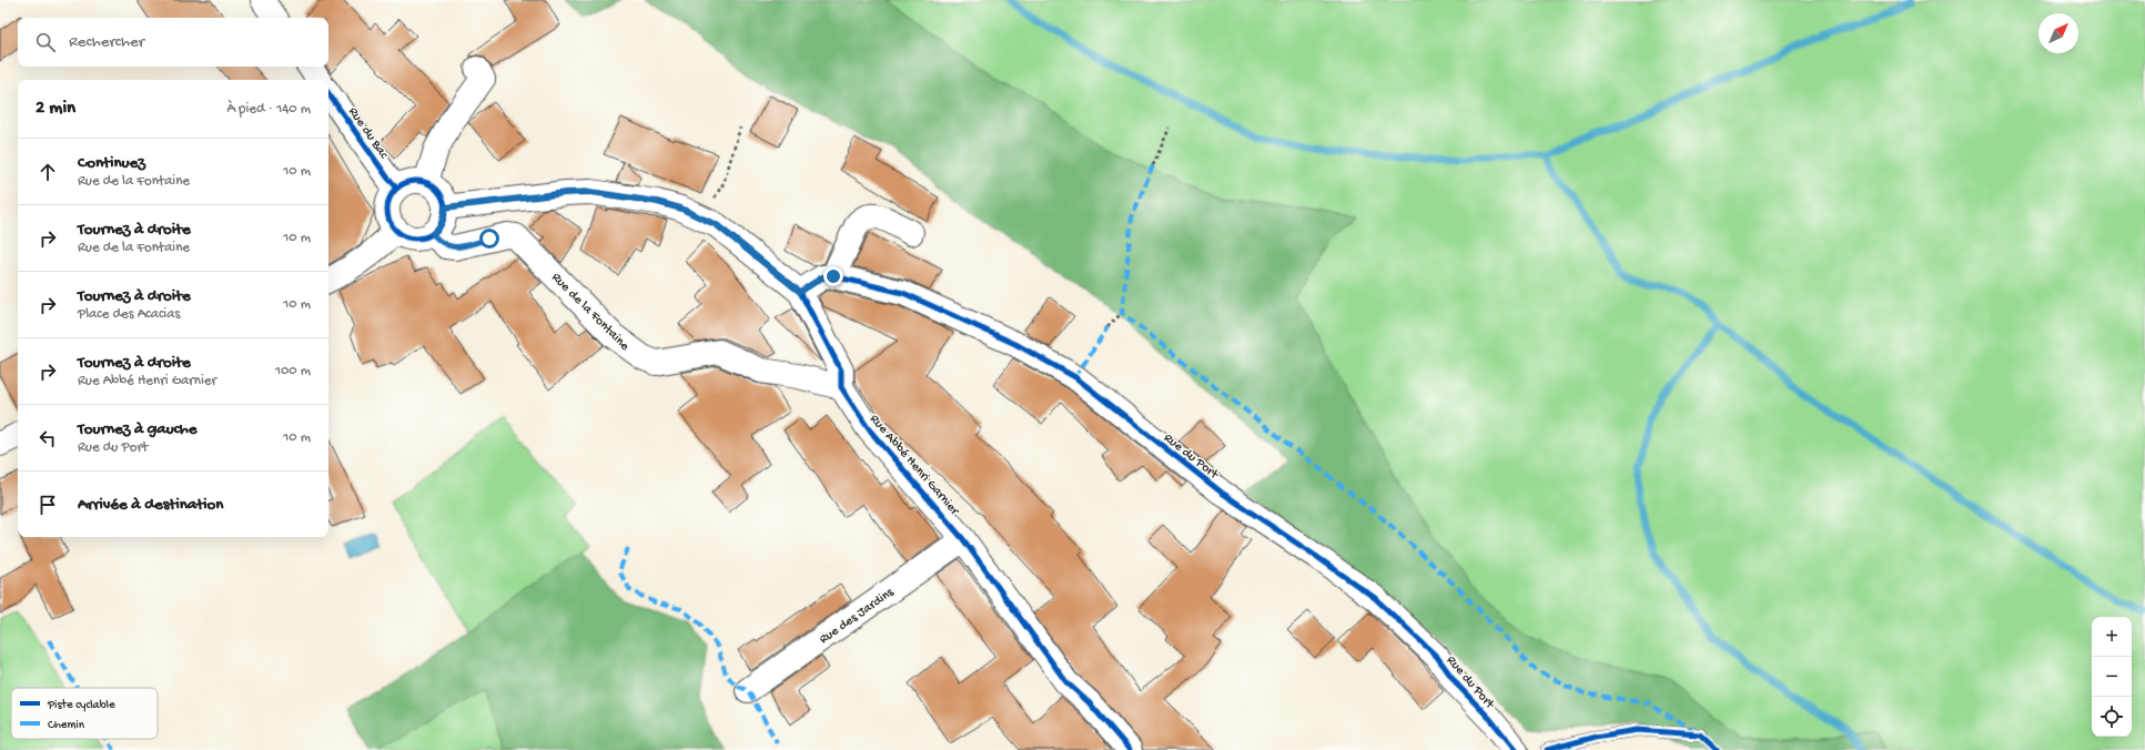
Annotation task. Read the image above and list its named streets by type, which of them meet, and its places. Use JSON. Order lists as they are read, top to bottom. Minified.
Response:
{"streets":{"street":["Rue du Bac","Rue de la Fontaine","Rue du Port","Rue Abbé Henri Garnier","Rue des Jardins"]},"crossings":[["Rue du Bac","Rue de la Fontaine"],["Rue du Bac","Rue Abbé Henri Garnier"],["Rue de la Fontaine","Rue Abbé Henri Garnier"],["Rue Abbé Henri Garnier","Rue des Jardins"]],"legend":["Piste cyclable","Chemin"],"north":"top right","page":{"search":"Rechercher","heading":["2 min","À pied · 140 m"],"list":[["Continuez","Rue de la Fontaine","10 m"],["Tournez à droite","Rue de la Fontaine","10 m"],["Tournez à droite","Place des Acacias","10 m"],["Tournez à droite","Rue Abbé Henri Garnier","100 m"],["Tournez à gauche","Rue du Port","10 m"],"Arrivée à destination"],"map_buttons":["+","−"]}}
